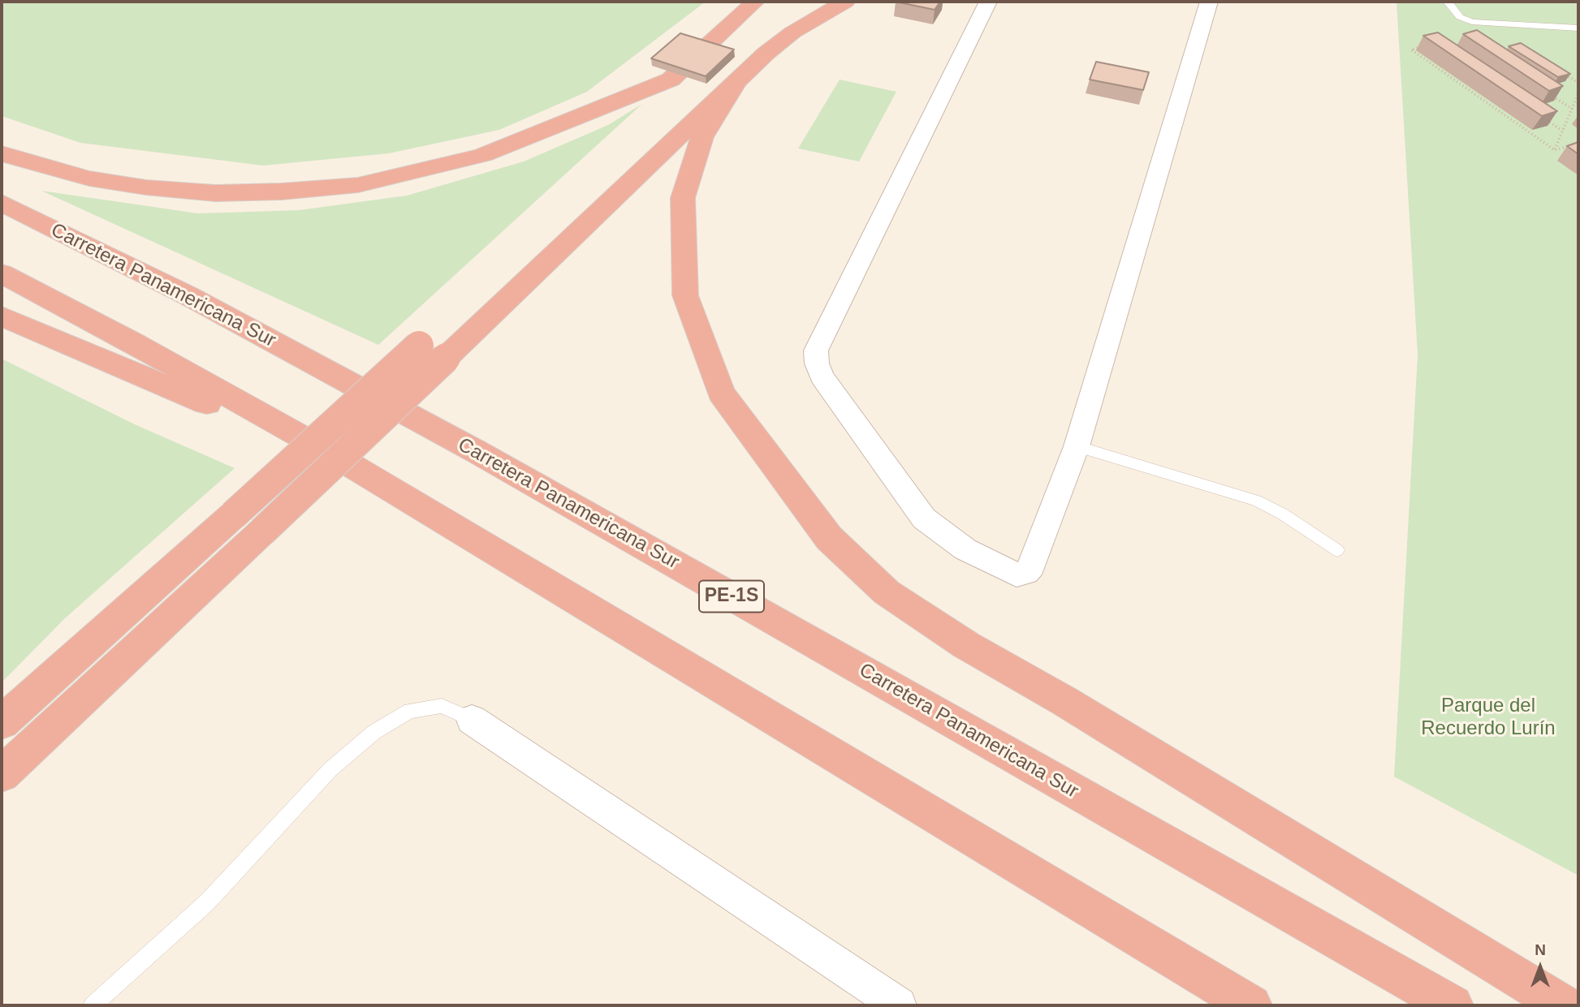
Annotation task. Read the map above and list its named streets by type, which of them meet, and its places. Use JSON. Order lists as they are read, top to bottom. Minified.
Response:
{"streets":{"highway":["Carretera Panamericana Sur","PE-1S"]},"parks":["Parque del Recuerdo Lurín"],"north":"top"}
